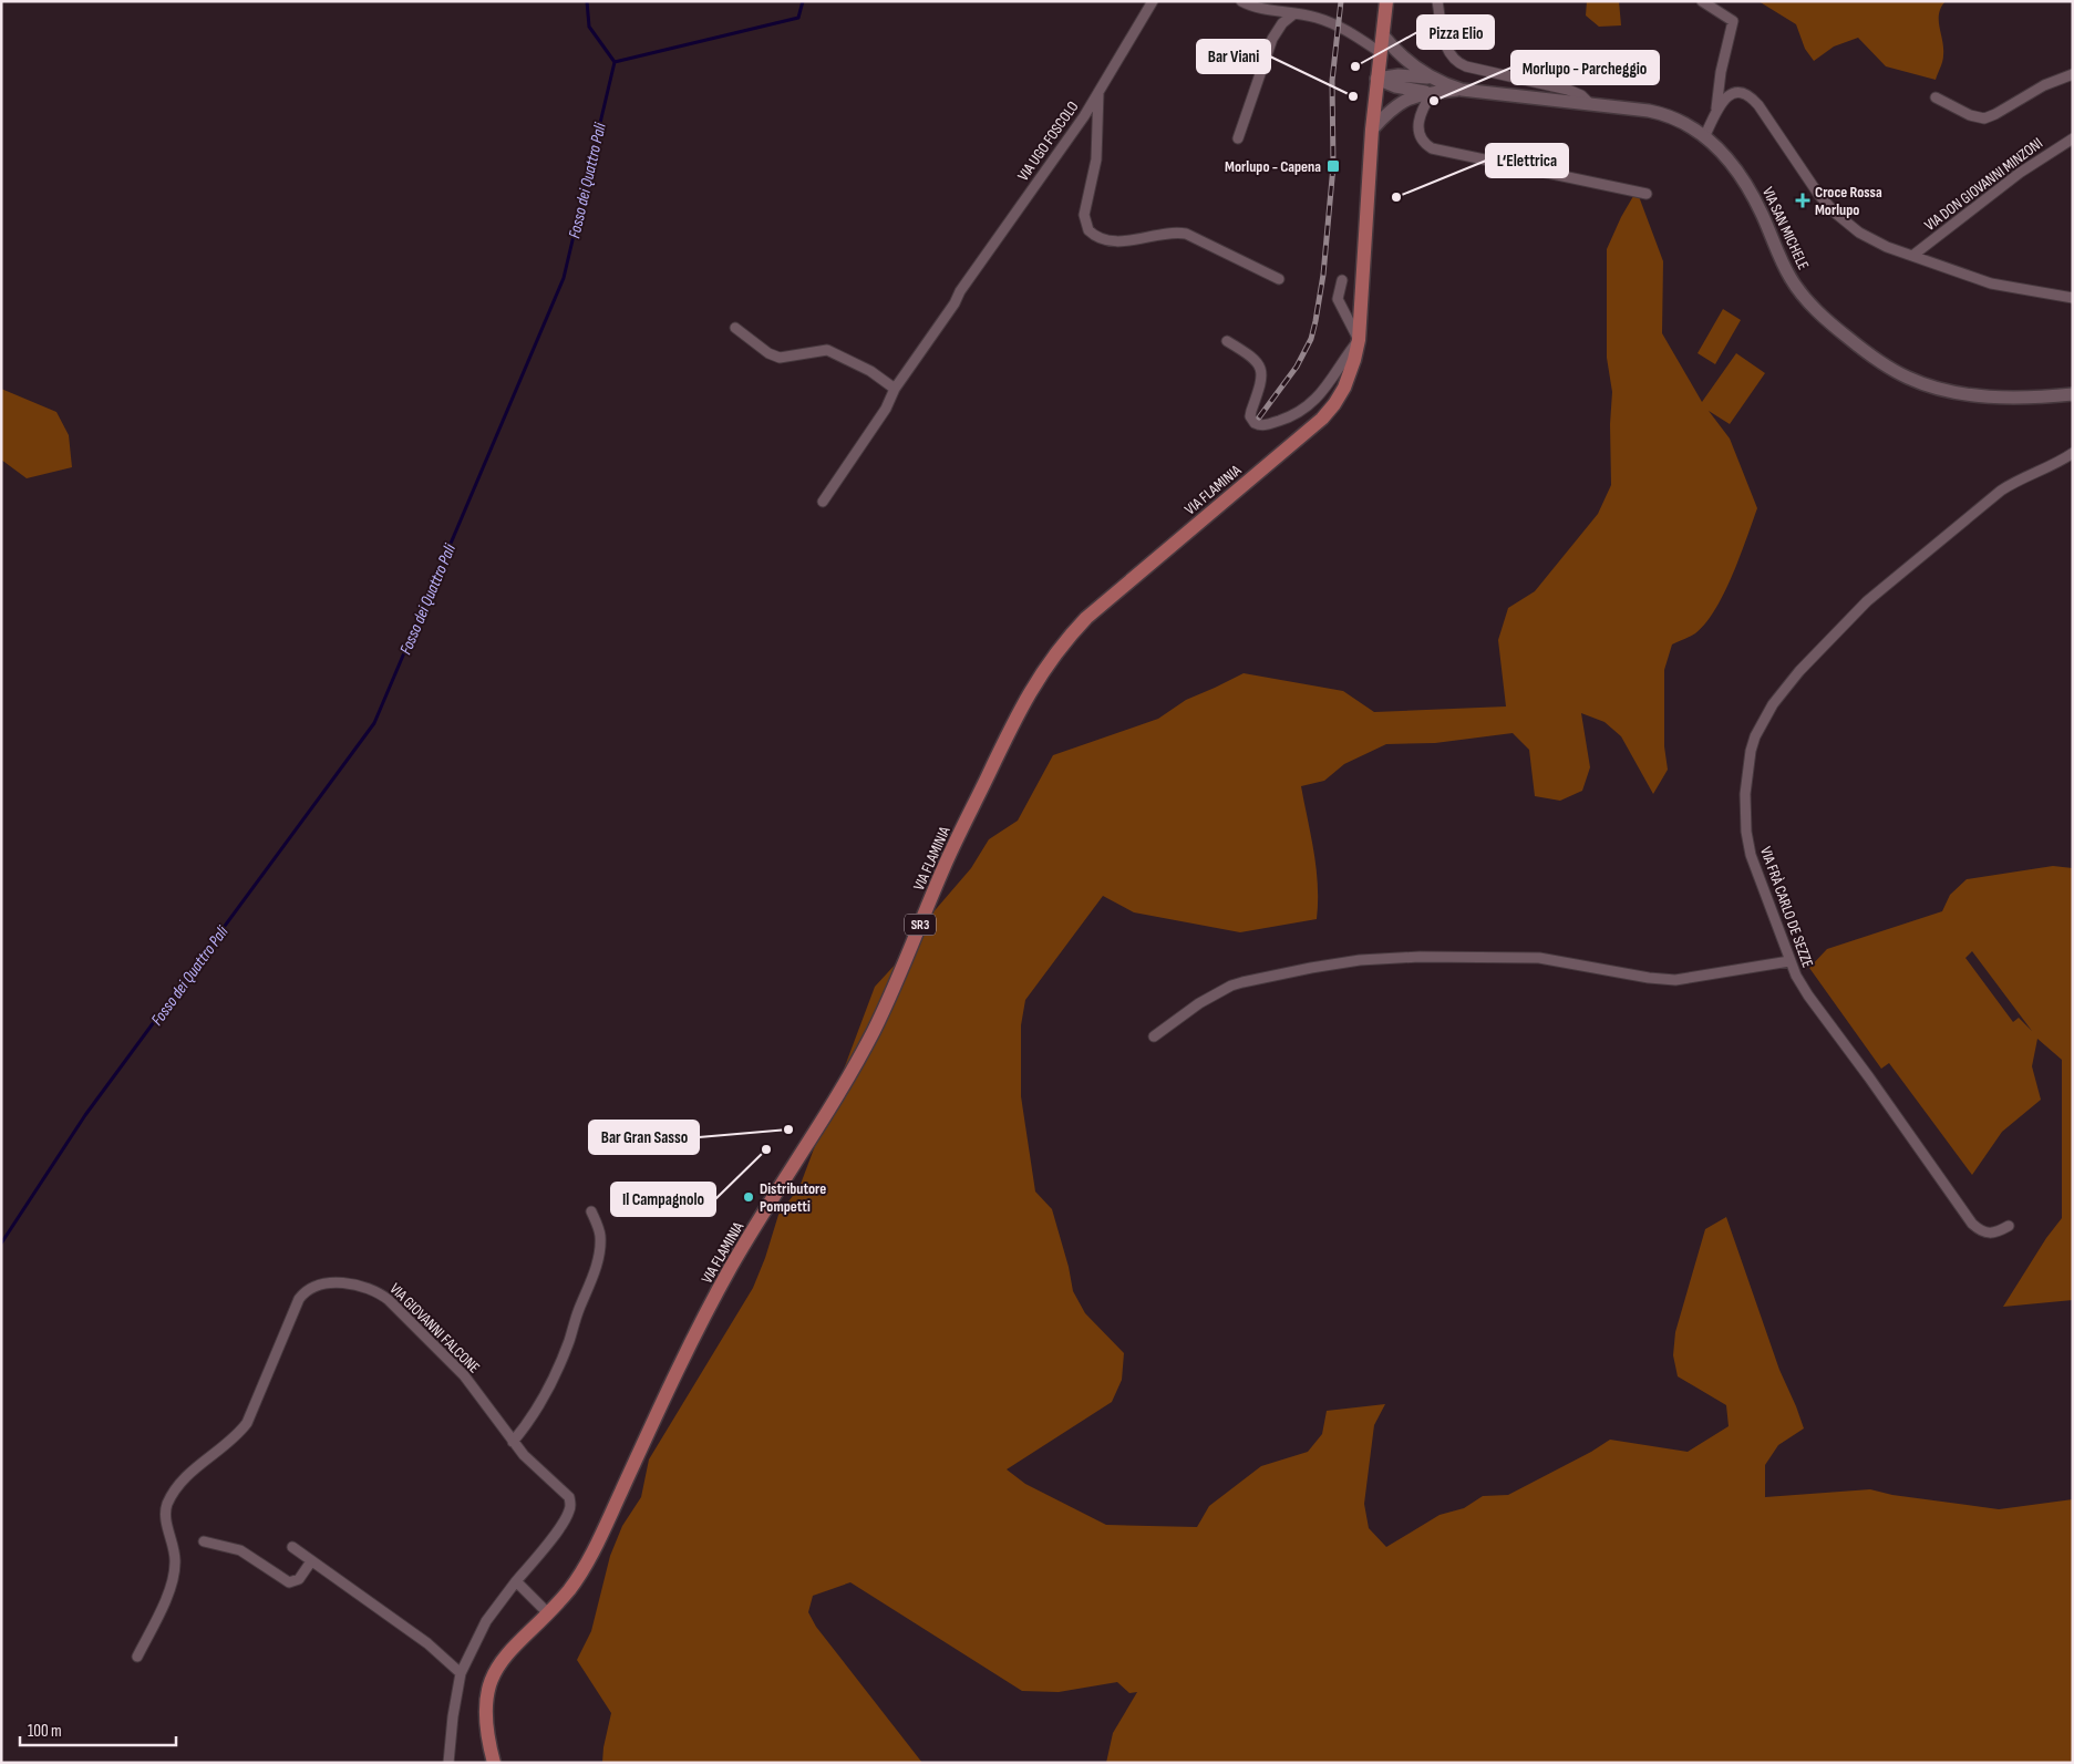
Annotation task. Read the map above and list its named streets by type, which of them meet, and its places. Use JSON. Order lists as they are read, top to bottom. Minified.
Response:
{"streets":{"main road":["VIA SAN MICHELE","VIA FLAMINIA","SR3"],"street":["VIA UGO FOSCOLO","VIA DON GIOVANNI MINZONI","VIA FRÀ CARLO DE SEZZE","VIA GIOVANNI FALCONE"]},"water":["Fosso dei Quattro Pali"],"places":{"other":["Pizza Elio","Bar Viani","Morlupo - Parcheggio","L‘Elettrica","Bar Gran Sasso","Il Campagnolo","Distributore Pompetti"],"transit":["Morlupo - Capena"],"health":["Croce Rossa Morlupo"]},"scale_bar":"100 m"}
